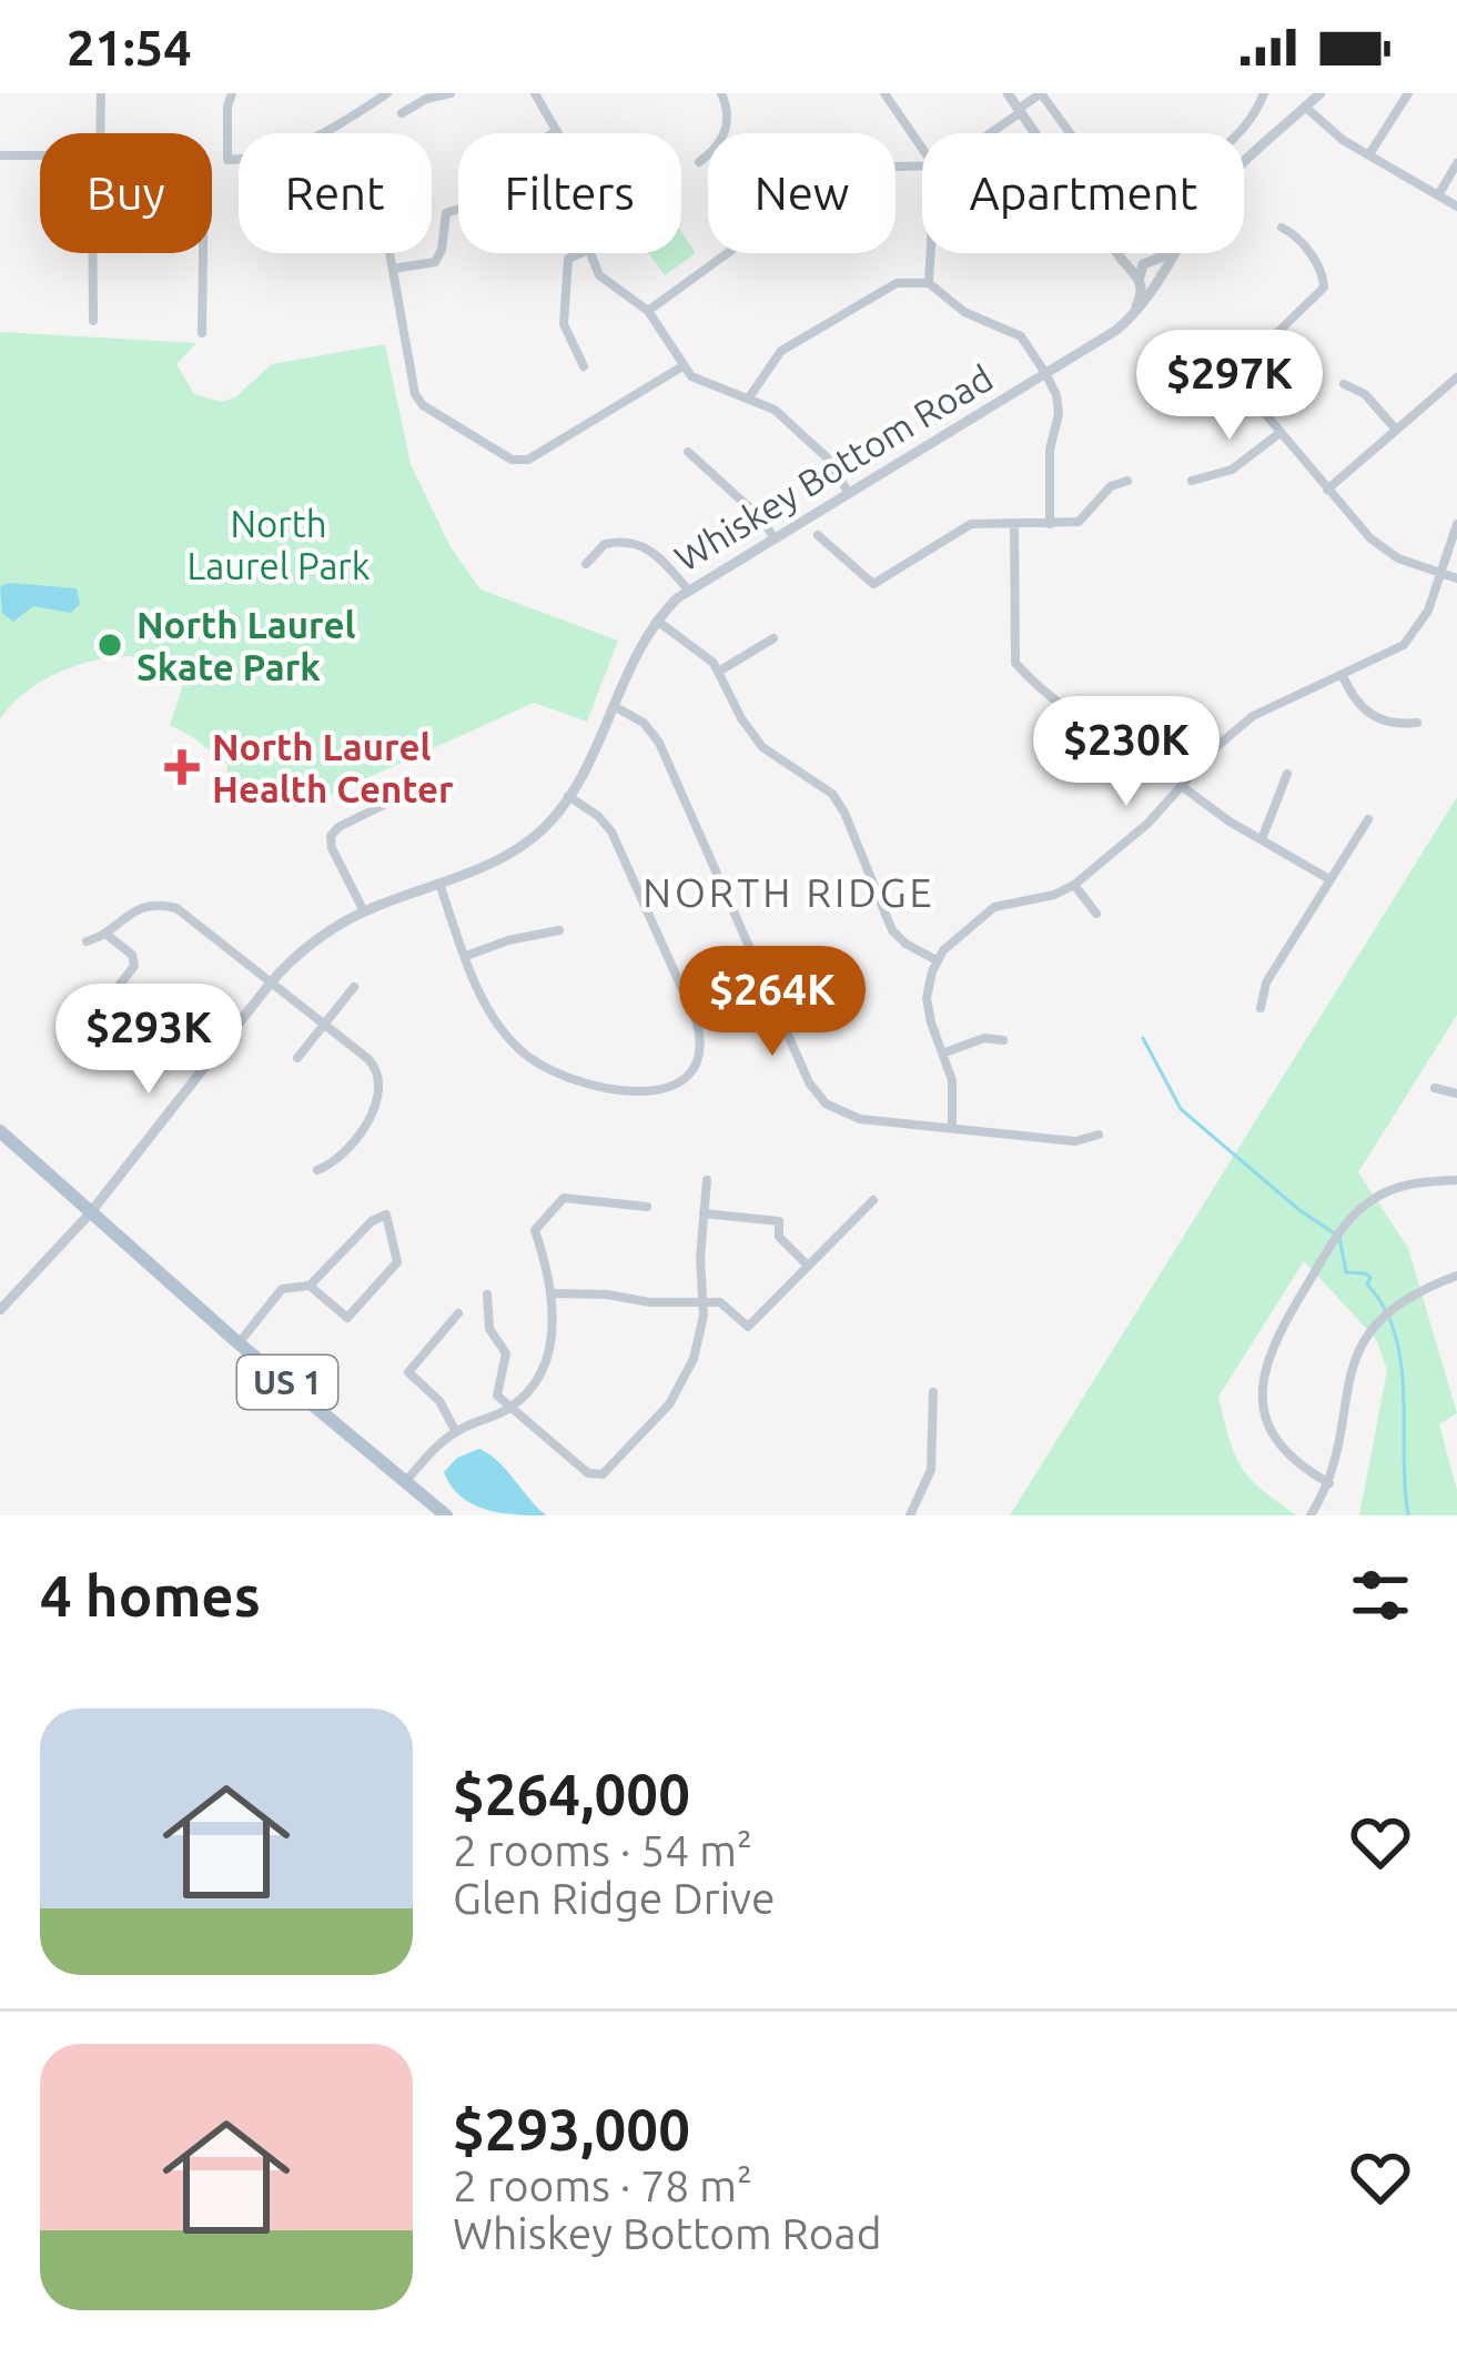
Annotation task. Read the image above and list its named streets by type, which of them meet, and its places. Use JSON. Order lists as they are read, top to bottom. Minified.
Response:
{"streets":{"main road":["US 1"],"street":["Whiskey Bottom Road"]},"crossings":[["Whiskey Bottom Road","US 1"]],"districts":["NORTH RIDGE"],"parks":["North Laurel Park"],"places":{"other":["North Laurel Skate Park"],"health":["North Laurel Health Center"]},"page":{"status":"21:54","chip":["Buy","Rent","Filters","New","Apartment"],"price":["$297K","$230K","$264K","$293K"],"heading":"4 homes","list":[{"name":"$264,000","note":"2 rooms · 54 m² · Glen Ridge Drive"},{"name":"$293,000","note":"2 rooms · 78 m² · Whiskey Bottom Road"}]}}
